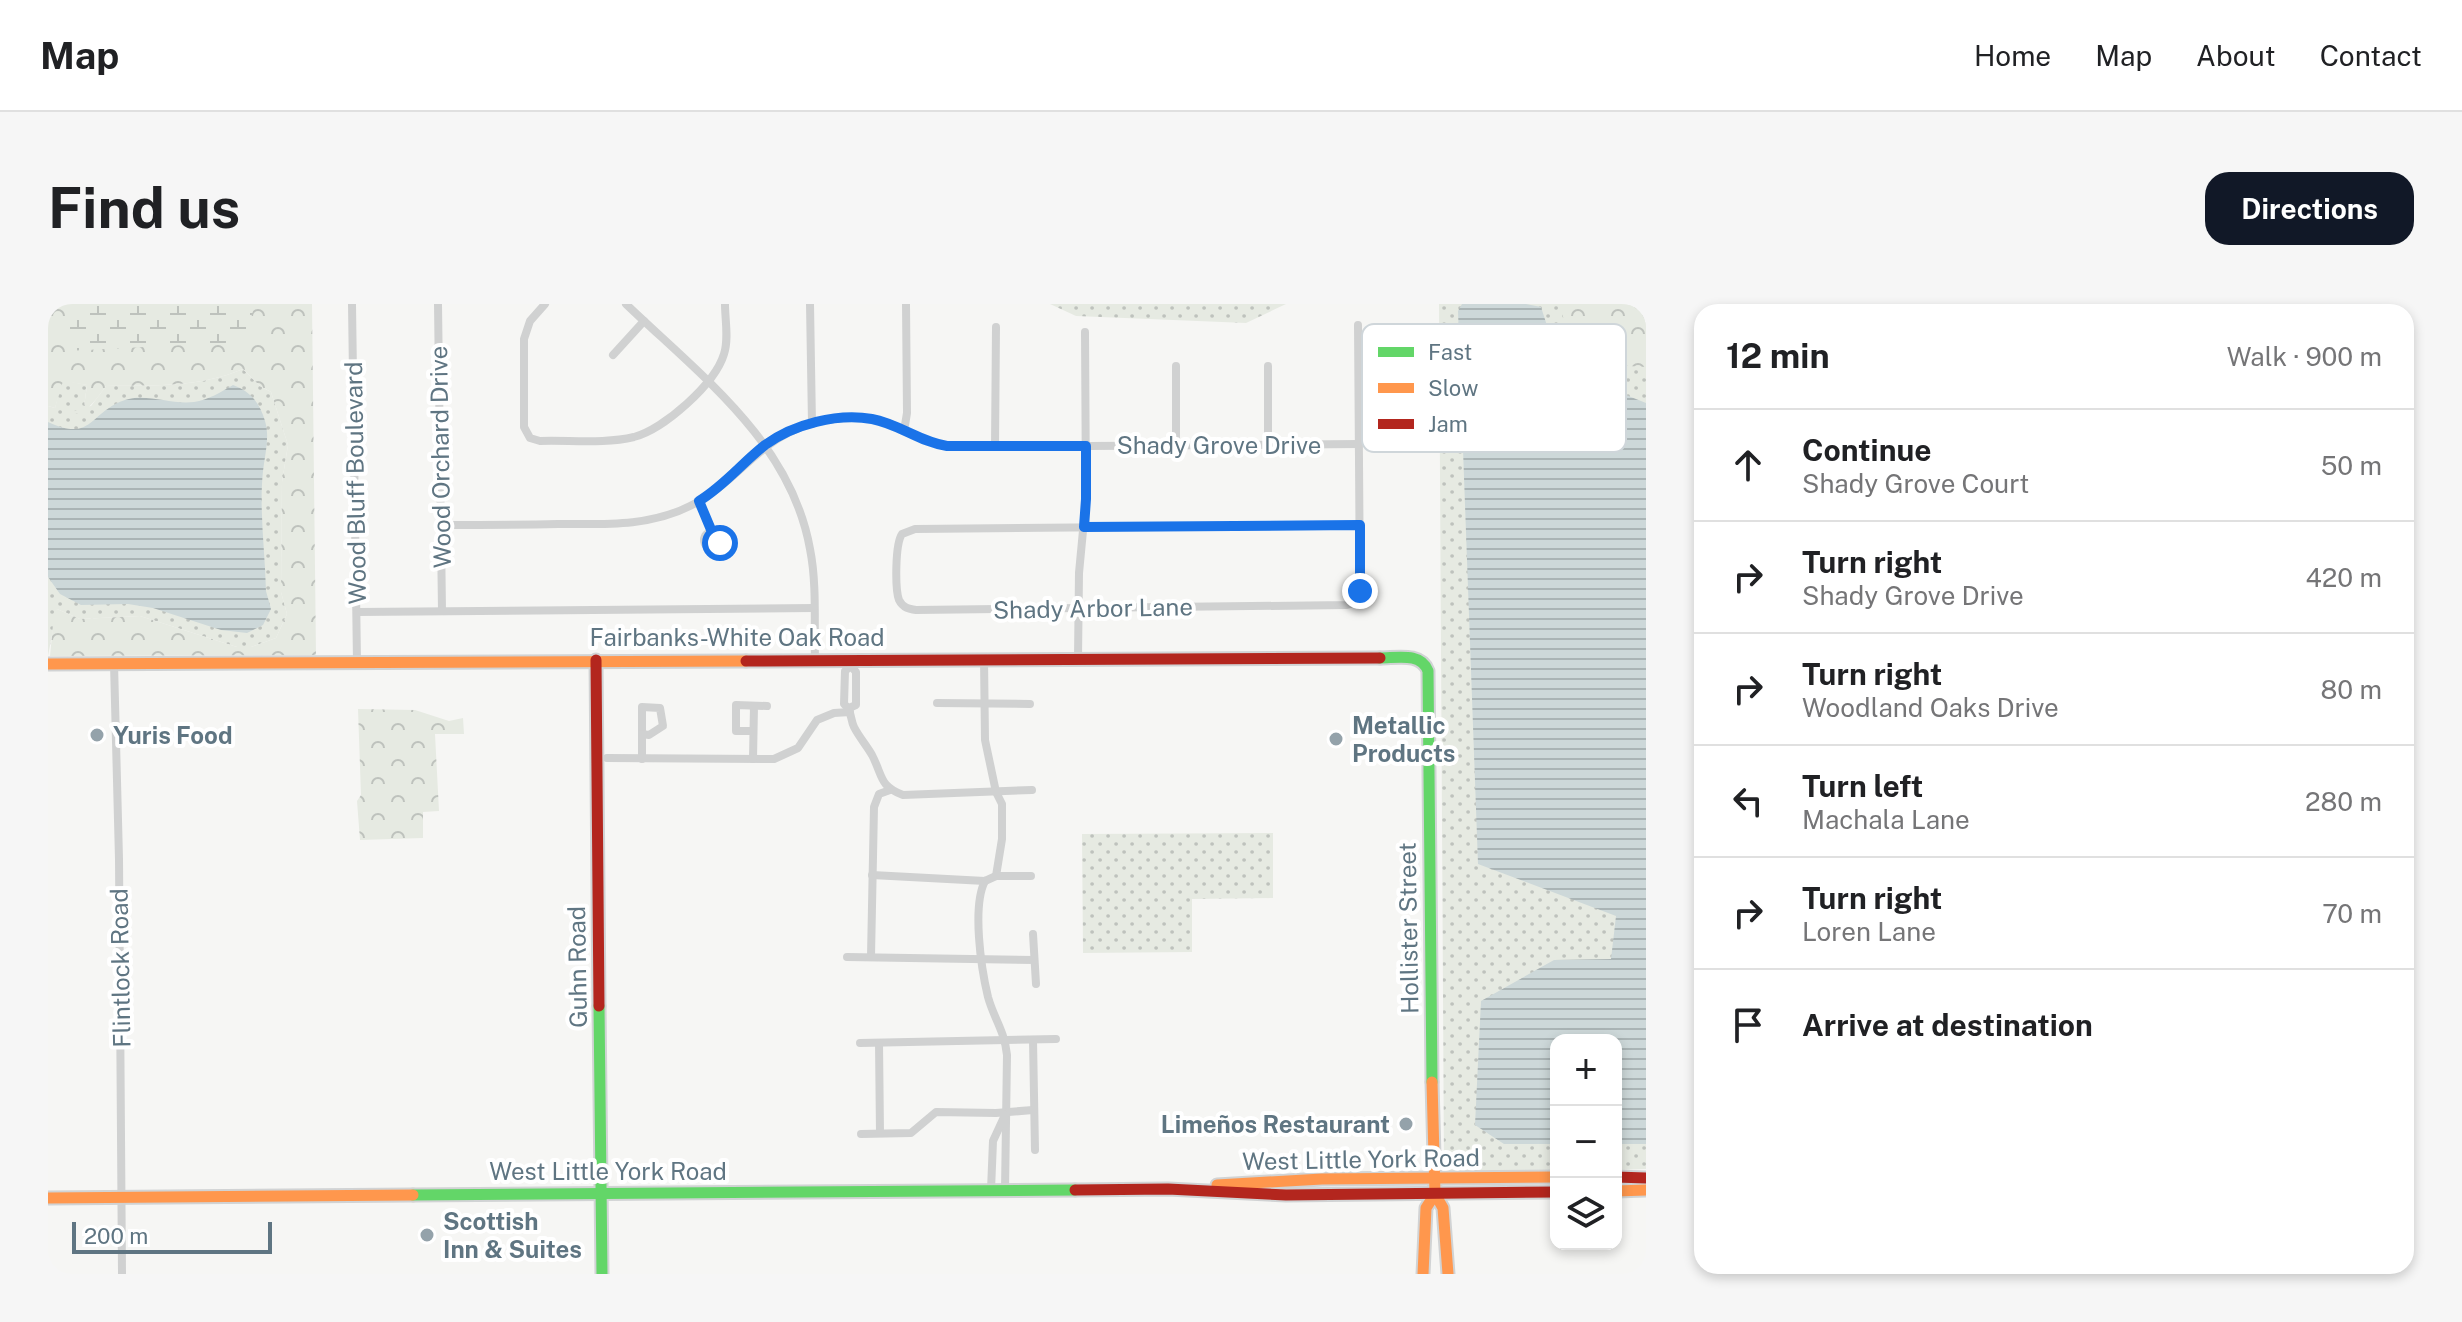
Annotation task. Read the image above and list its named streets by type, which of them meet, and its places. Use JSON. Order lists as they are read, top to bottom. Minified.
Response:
{"streets":{"street":["Shady Grove Drive","Wood Orchard Drive","Wood Bluff Boulevard","Shady Arbor Lane","Fairbanks-White Oak Road","Hollister Street","Guhn Road","Flintlock Road","West Little York Road"]},"crossings":[["Shady Grove Drive","Wood Orchard Drive"],["Wood Bluff Boulevard","Fairbanks-White Oak Road"],["Fairbanks-White Oak Road","Hollister Street"],["Fairbanks-White Oak Road","Guhn Road"],["Fairbanks-White Oak Road","Flintlock Road"],["Hollister Street","West Little York Road"],["Guhn Road","West Little York Road"],["Flintlock Road","West Little York Road"]],"places":["Yuris Food","Metallic Products","Limeños Restaurant","Scottish Inn & Suites"],"legend":["Fast","Slow","Jam"],"scale_bar":"200 m","page":{"header":"Map","nav":["Home","Map","About","Contact"],"buttons":"Directions","title":"Find us","heading":["12 min","Walk · 900 m"],"list":[["Continue","Shady Grove Court","50 m"],["Turn right","Shady Grove Drive","420 m"],["Turn right","Woodland Oaks Drive","80 m"],["Turn left","Machala Lane","280 m"],["Turn right","Loren Lane","70 m"],"Arrive at destination"],"map_buttons":["+","−"],"scale":"200 m"}}
